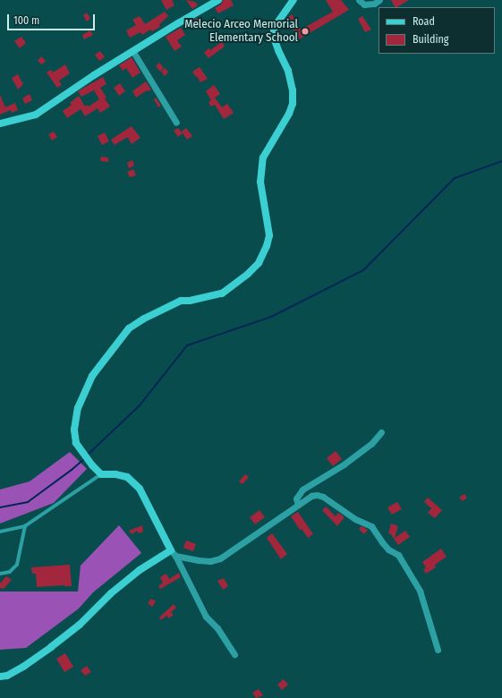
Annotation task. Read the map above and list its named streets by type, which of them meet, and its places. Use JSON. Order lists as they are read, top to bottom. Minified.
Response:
{"places":["Melecio Arceo Memorial Elementary School"],"legend":["Road","Building"],"scale_bar":"100 m"}
